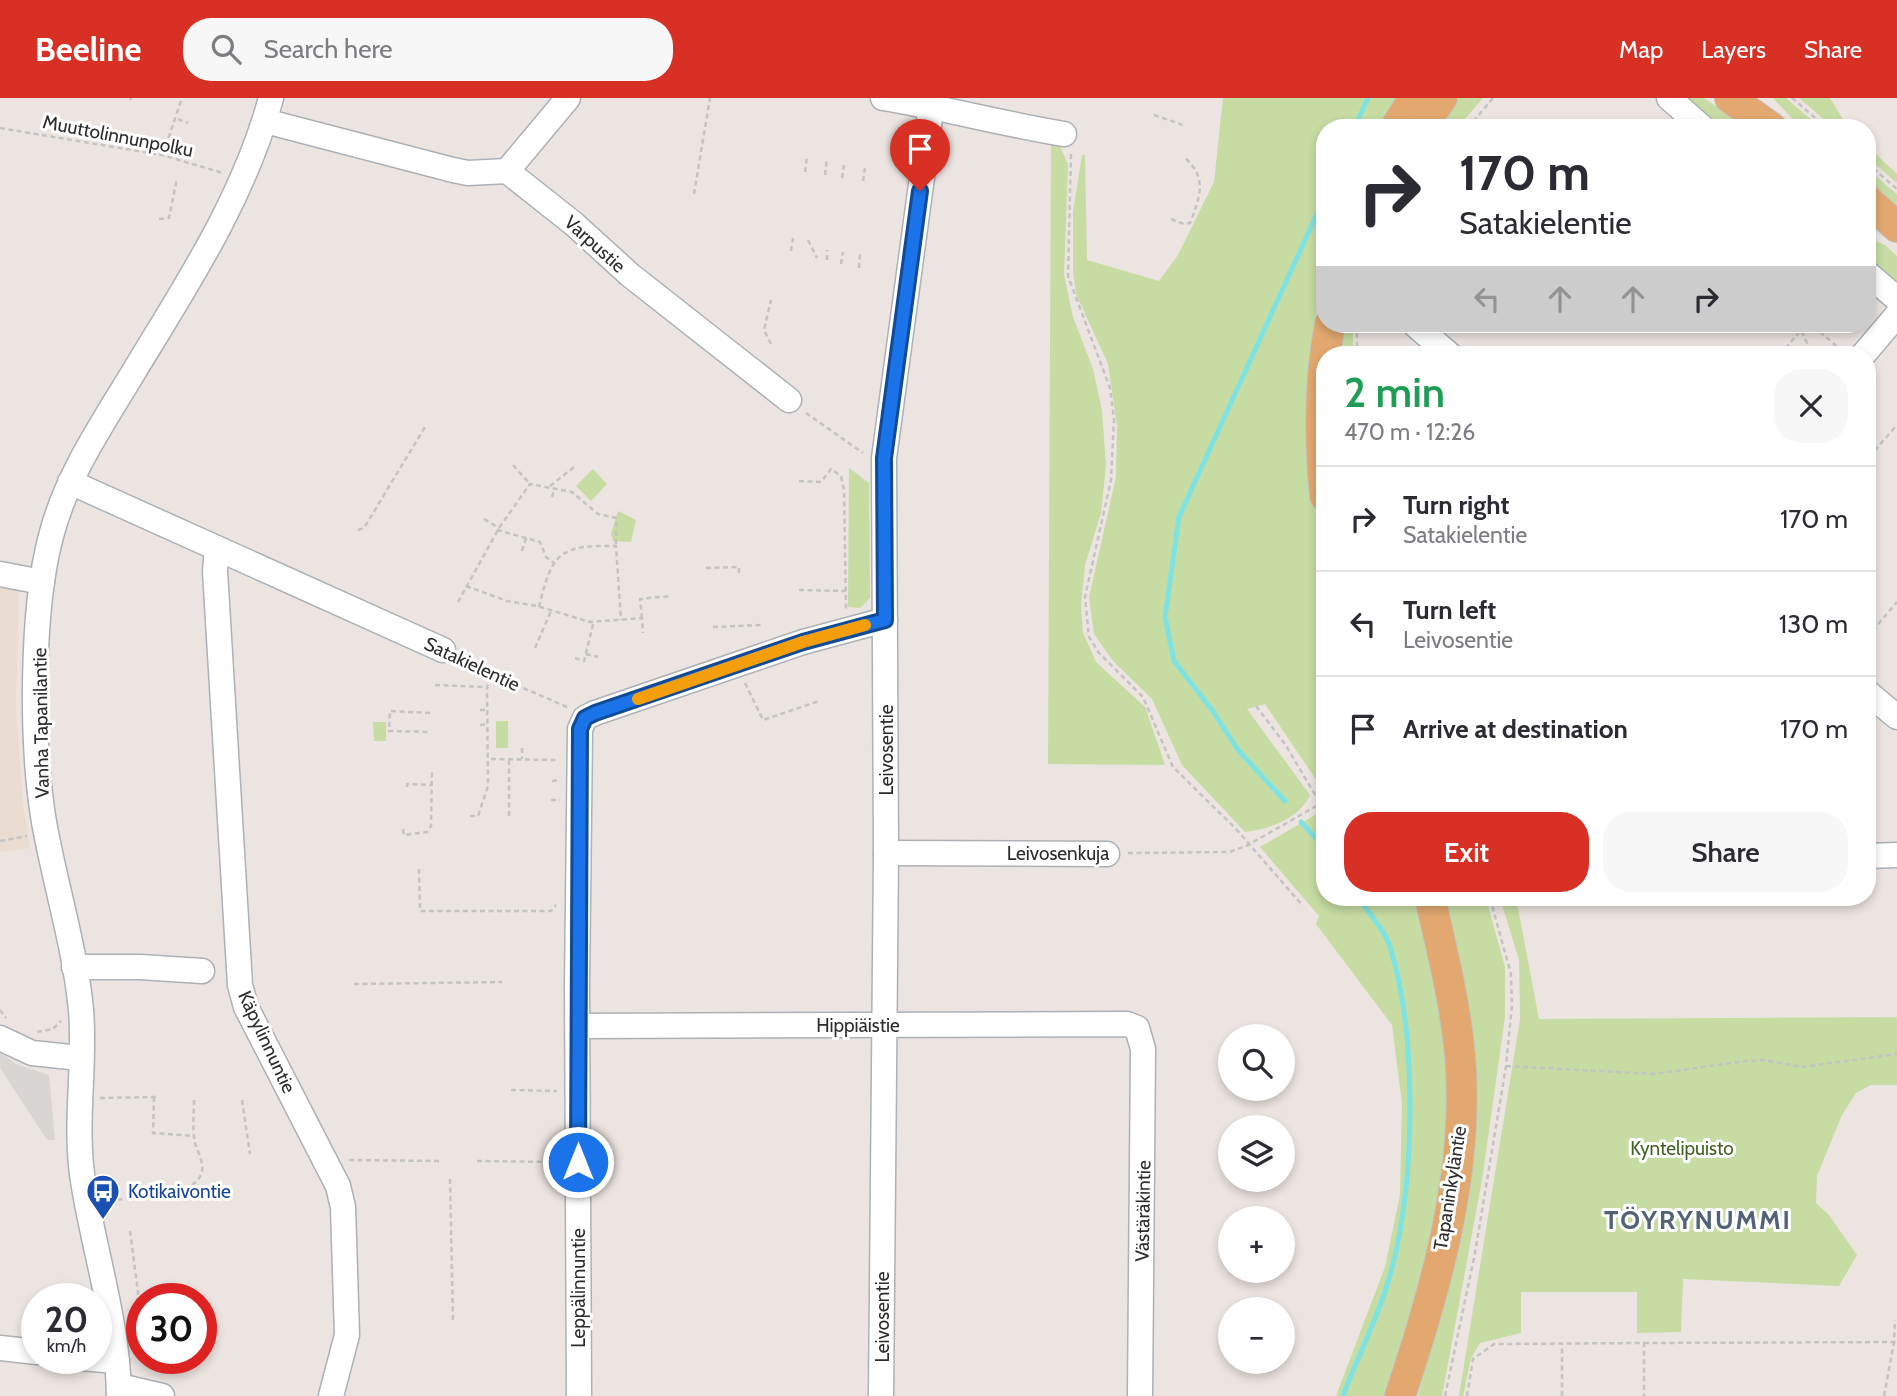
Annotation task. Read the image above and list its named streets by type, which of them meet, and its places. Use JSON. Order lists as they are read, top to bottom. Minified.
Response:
{"streets":{"main road":["Tapaninkyläntie"],"street":["Varpustie","Satakielentie","Vanha Tapanilantie","Leivosentie","Leivosenkuja","Hippiäistie","Käpylinnuntie","Västäräkintie","Leppälinnuntie"],"path":["Muuttolinnunpolku"]},"crossings":[["Satakielentie","Vanha Tapanilantie"],["Satakielentie","Käpylinnuntie"],["Satakielentie","Leppälinnuntie"],["Leivosentie","Leivosenkuja"],["Leivosentie","Hippiäistie"],["Hippiäistie","Västäräkintie"],["Hippiäistie","Leppälinnuntie"]],"districts":["TÖYRYNUMMI"],"parks":["Kyntelipuisto"],"places":{"bus stop":["Kotikaivontie"]},"page":{"header":"Beeline","search":"Search here","nav":["Map","Layers","Share"],"turn":["170 m","Satakielentie"],"heading":["2 min","470 m · 12:26"],"list":[{"name":"Turn right","note":"Satakielentie","value":"170 m"},{"name":"Turn left","note":"Leivosentie","value":"130 m"},{"name":"Arrive at destination","value":"170 m"}],"buttons":["Exit","Share"],"map_buttons":["+","−"],"speed":"20 km/h","limit":"30"}}
